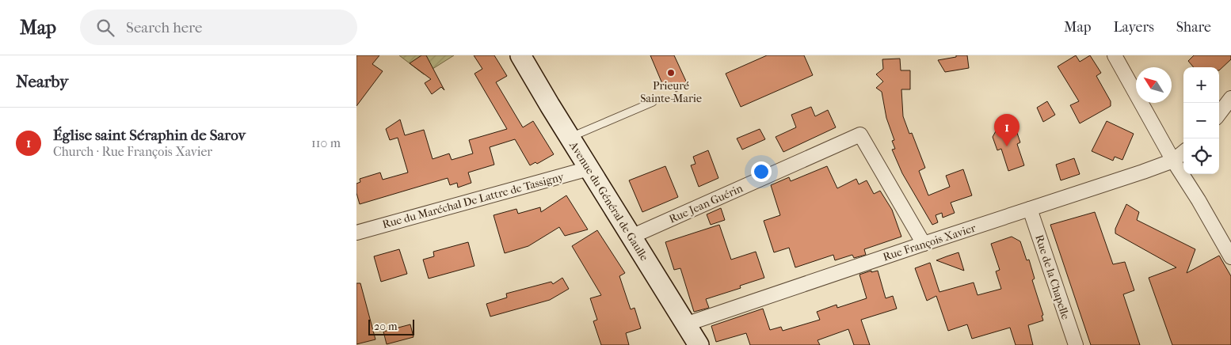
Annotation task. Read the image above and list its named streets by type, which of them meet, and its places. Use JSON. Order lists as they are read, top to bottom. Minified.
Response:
{"streets":{"main road":["Avenue du Général de Gaulle"],"street":["Rue du Maréchal De Lattre de Tassigny","Rue Jean Guérin","Rue François Xavier","Rue de la Chapelle"]},"crossings":[["Rue du Maréchal De Lattre de Tassigny","Avenue du Général de Gaulle"],["Avenue du Général de Gaulle","Rue Jean Guérin"],["Avenue du Général de Gaulle","Rue François Xavier"],["Rue Jean Guérin","Rue François Xavier"],["Rue François Xavier","Rue de la Chapelle"]],"places":["Prieuré Sainte-Marie"],"scale_bar":"20 m","north":"top left","page":{"header":"Map","search":"Search here","nav":["Map","Layers","Share"],"heading":"Nearby","map_buttons":["+","−"],"list":[{"mark":"1","name":"Église saint Séraphin de Sarov","note":"Church · Rue François Xavier","value":"110 m"}],"pins":"1","scale":"20 m"}}
